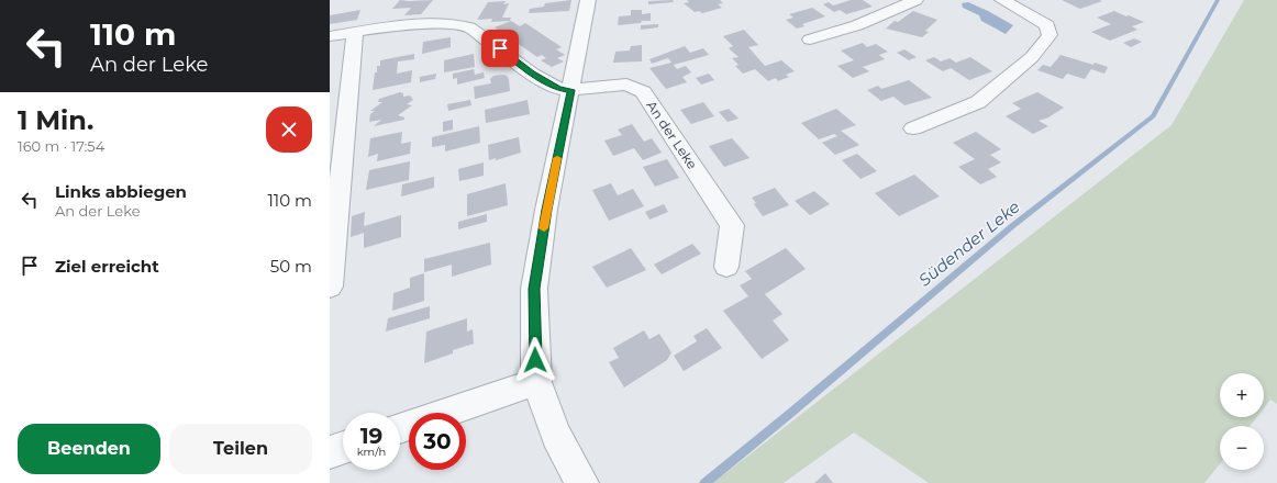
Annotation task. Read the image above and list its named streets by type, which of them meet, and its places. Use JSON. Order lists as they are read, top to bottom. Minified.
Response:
{"streets":{"street":["An der Leke"]},"water":["Südender Leke"],"page":{"turn":["110 m","An der Leke"],"heading":["1 Min.","160 m · 17:54"],"list":[{"name":"Links abbiegen","note":"An der Leke","value":"110 m"},{"name":"Ziel erreicht","value":"50 m"}],"map_buttons":["+","−"],"speed":"19 km/h","limit":"30","buttons":["Beenden","Teilen"]}}
